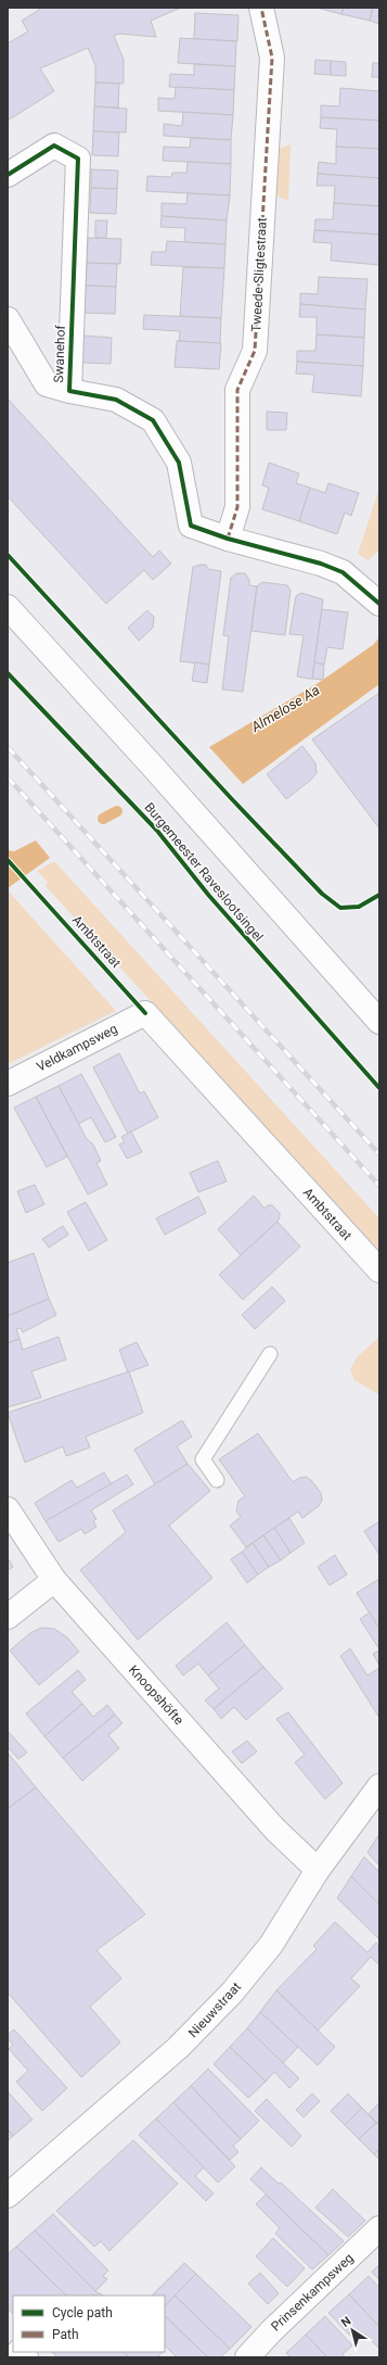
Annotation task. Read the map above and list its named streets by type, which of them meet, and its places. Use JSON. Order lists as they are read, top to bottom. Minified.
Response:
{"streets":{"street":["Tweede Sligtestraat","Swanehof","Ambtstraat","Veldkampsweg","Knoopshöfte","Nieuwstraat","Prinsenkampsweg"],"cycle path":["Burgemeester Raveslootsingel"]},"crossings":[["Tweede Sligtestraat","Swanehof"],["Ambtstraat","Veldkampsweg"],["Knoopshöfte","Nieuwstraat"]],"water":["Almelose Aa"],"legend":["Cycle path","Path"],"north":"top left"}
